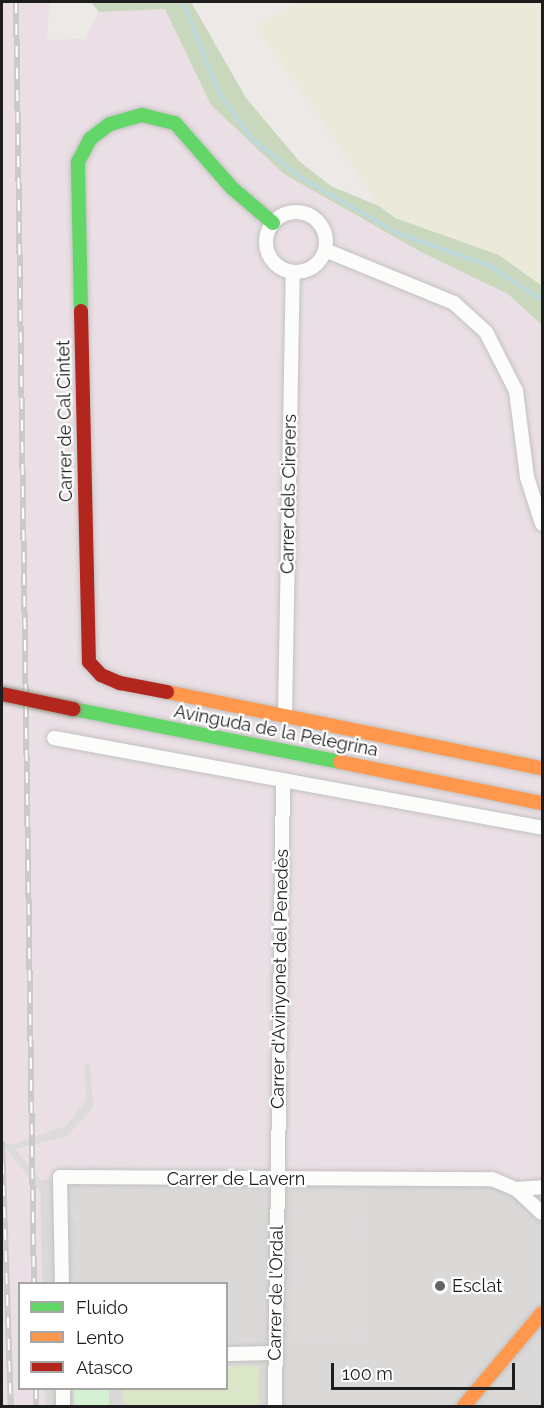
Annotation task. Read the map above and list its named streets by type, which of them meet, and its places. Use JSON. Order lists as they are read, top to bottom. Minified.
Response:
{"streets":{"street":["Carrer de Cal Cintet","Carrer dels Cirerers","Avinguda de la Pelegrina","Carrer d'Avinyonet del Penedès","Carrer de Lavern","Carrer de l'Ordal"]},"crossings":[["Carrer de Cal Cintet","Carrer dels Cirerers"],["Carrer de Cal Cintet","Avinguda de la Pelegrina"],["Carrer dels Cirerers","Avinguda de la Pelegrina"],["Carrer d'Avinyonet del Penedès","Carrer de Lavern"],["Carrer d'Avinyonet del Penedès","Carrer de l'Ordal"],["Carrer de Lavern","Carrer de l'Ordal"]],"places":["Esclat"],"legend":["Fluido","Lento","Atasco"],"scale_bar":"100 m"}
